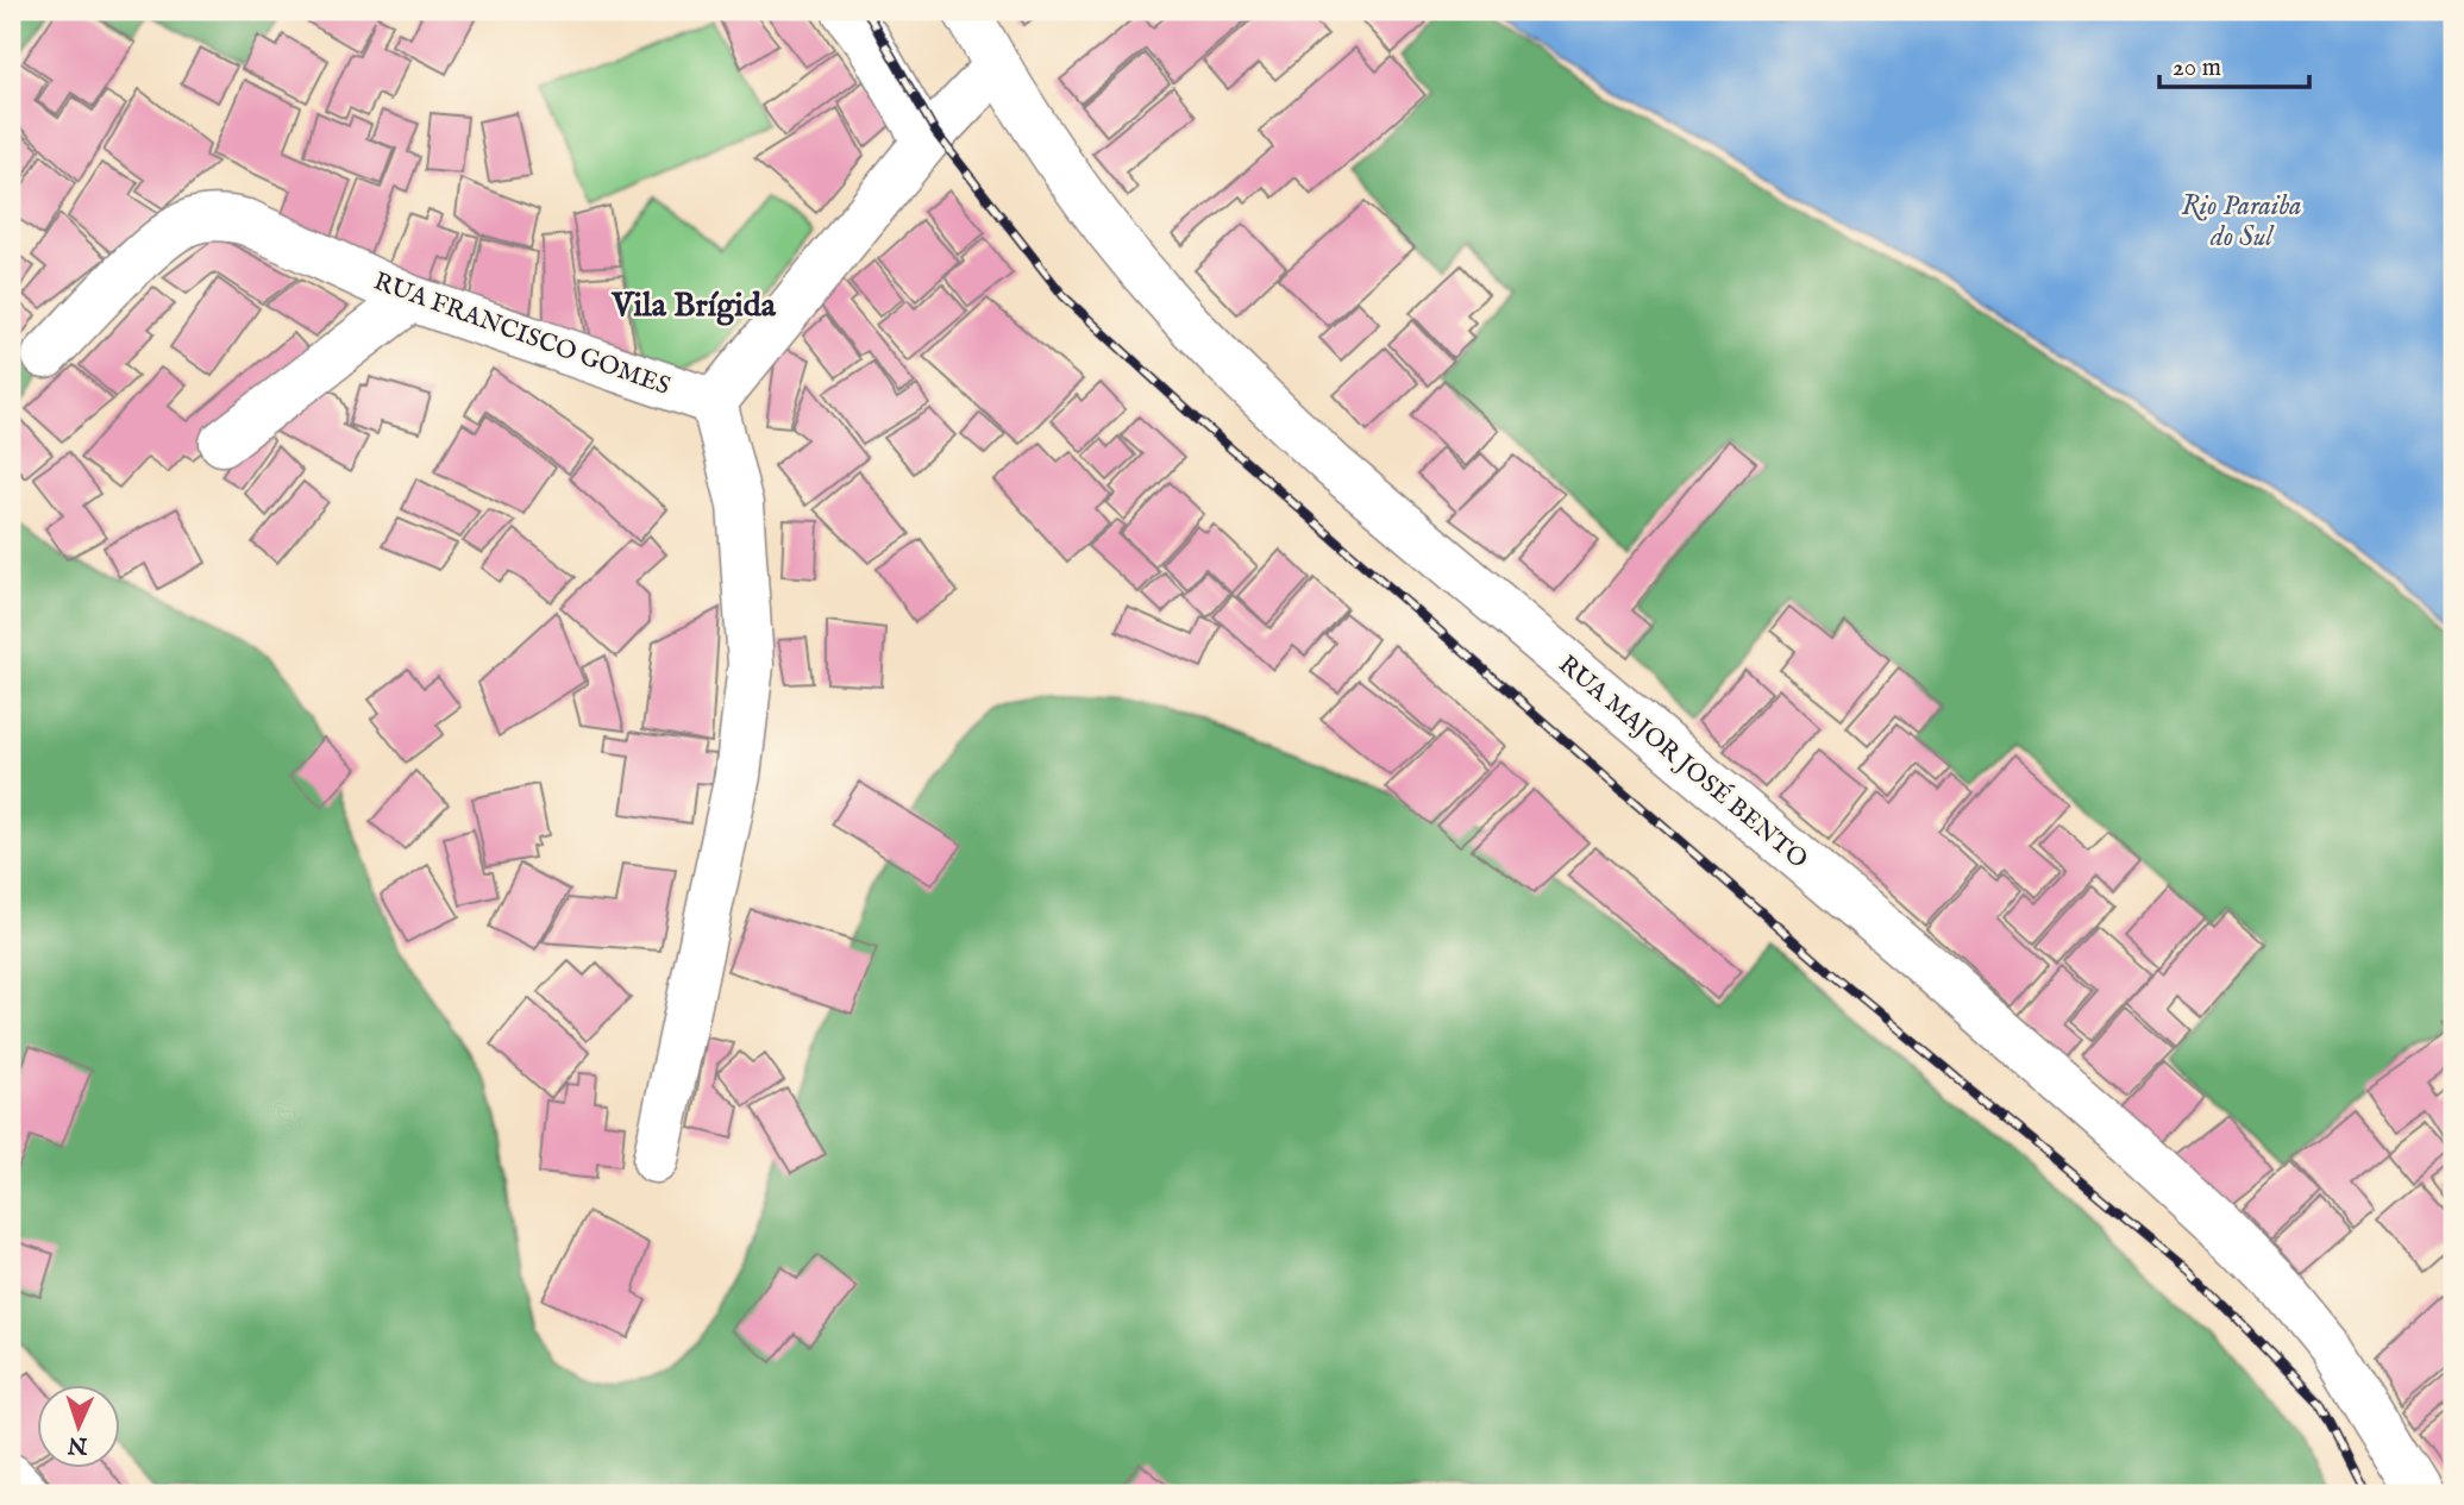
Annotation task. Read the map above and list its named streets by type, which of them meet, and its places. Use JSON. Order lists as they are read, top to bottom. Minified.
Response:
{"streets":{"street":["RUA FRANCISCO GOMES","RUA MAJOR JOSÉ BENTO"]},"districts":["Vila Brígida"],"water":["Rio Paraiba do Sul"],"scale_bar":"20 m","north":"bottom"}
